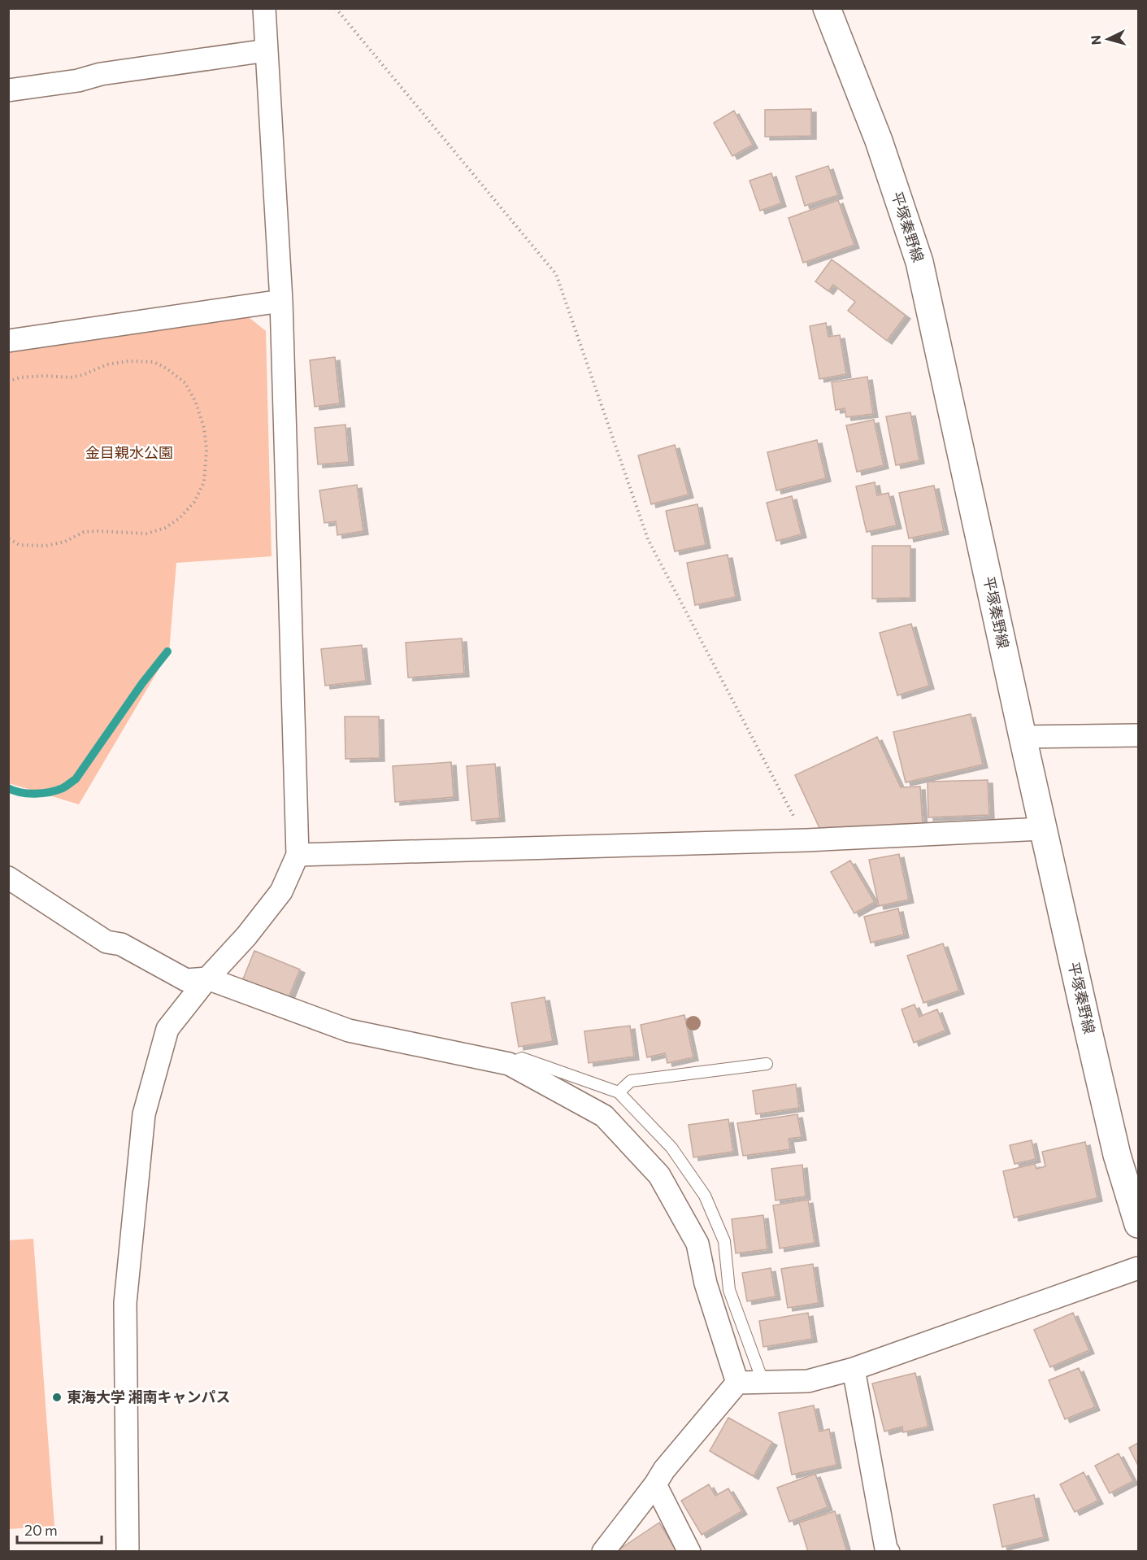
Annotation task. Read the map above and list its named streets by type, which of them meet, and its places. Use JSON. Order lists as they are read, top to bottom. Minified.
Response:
{"streets":{"main road":["平塚秦野線"]},"parks":["金目親水公園"],"places":["東海大学 湘南キャンパス"],"scale_bar":"20 m","north":"left"}
